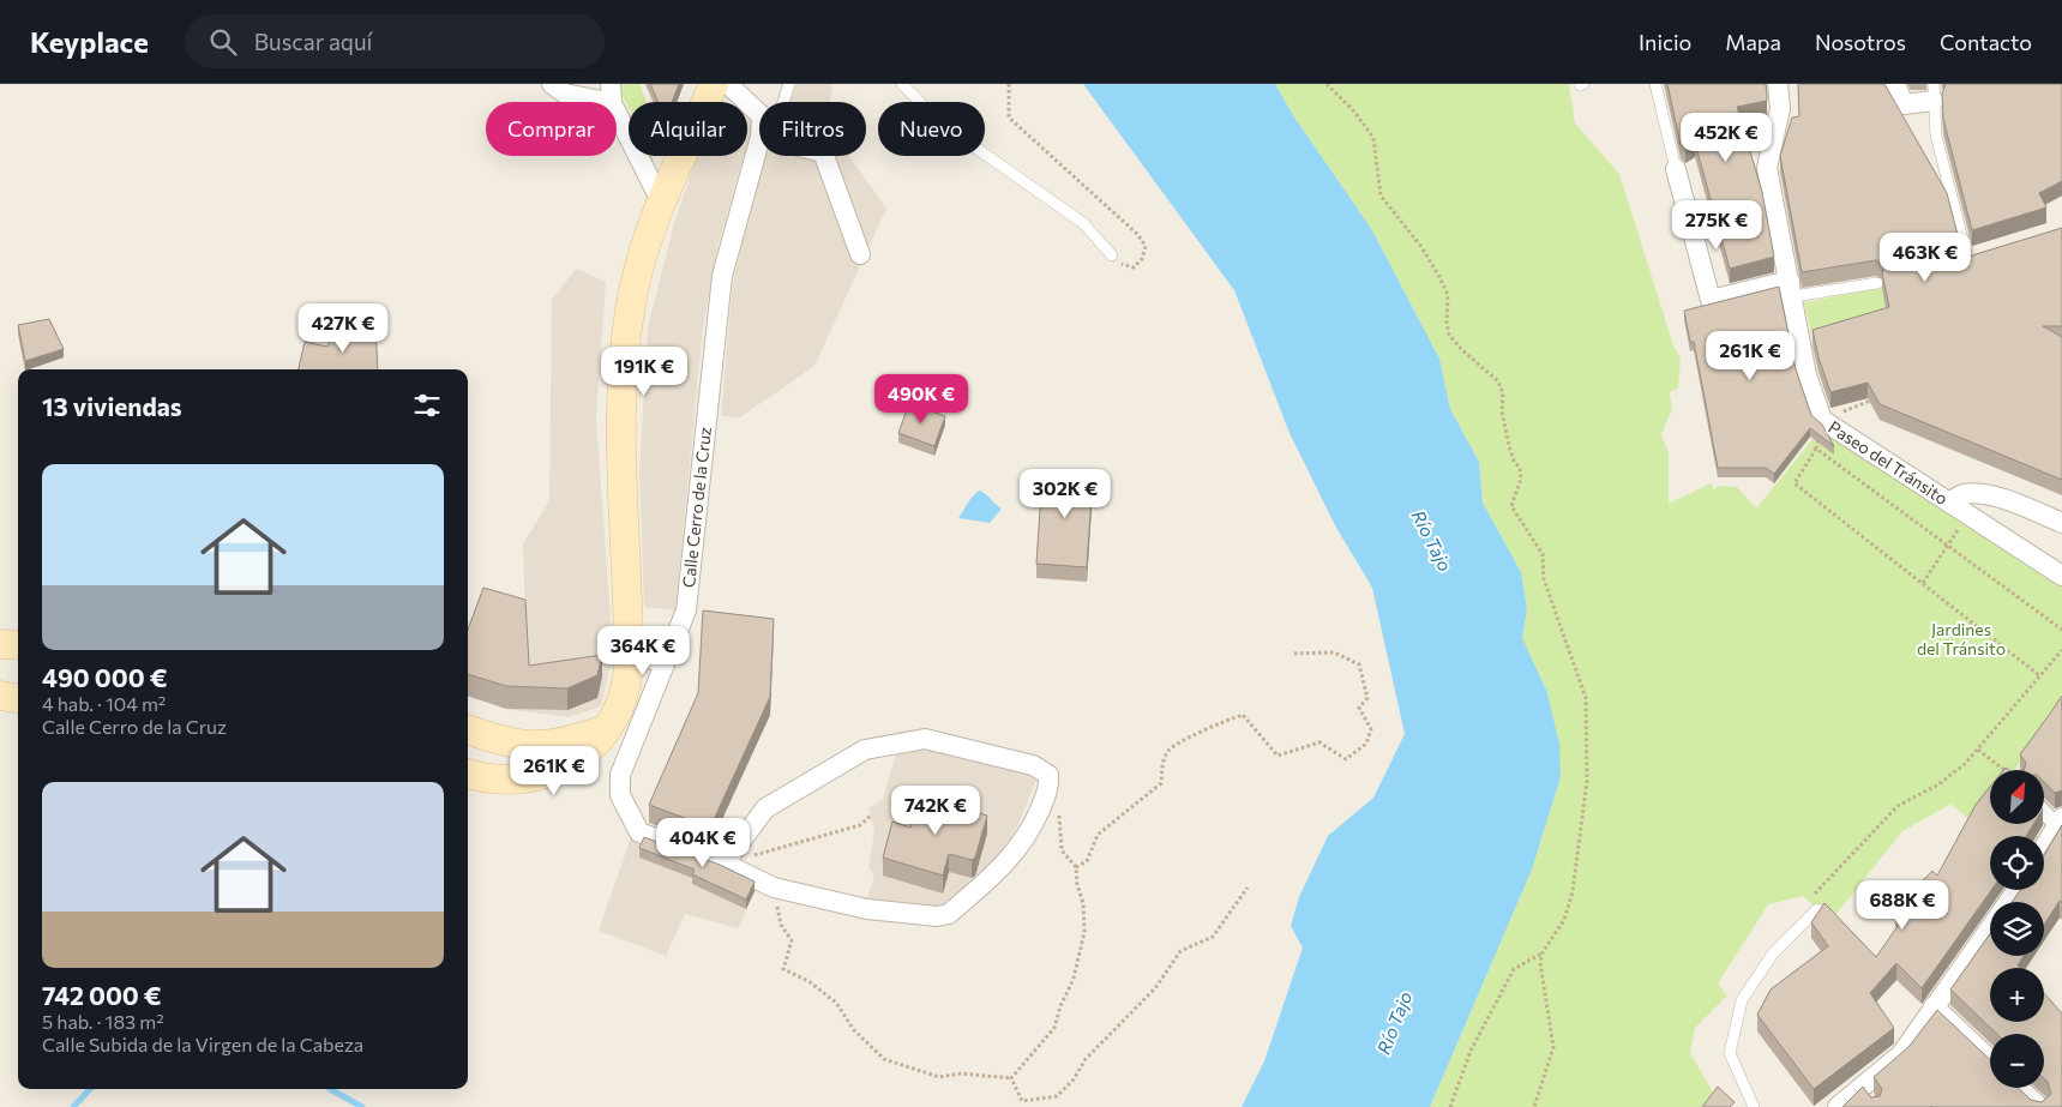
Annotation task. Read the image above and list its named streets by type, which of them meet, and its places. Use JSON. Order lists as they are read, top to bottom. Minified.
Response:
{"streets":{"street":["Paseo del Tránsito","Calle Cerro de la Cruz"]},"water":["Río Tajo"],"parks":["Jardines del Tránsito"],"north":"top right","page":{"header":"Keyplace","search":"Buscar aquí","nav":["Inicio","Mapa","Nosotros","Contacto"],"chip":["Comprar","Alquilar","Filtros","Nuevo"],"price":["452K €","275K €","463K €","427K €","261K €","191K €","490K €","302K €","364K €","261K €","742K €","404K €","688K €"],"heading":"13 viviendas","list":[{"name":"490 000 €","note":"4 hab. · 104 m² · Calle Cerro de la Cruz"},{"name":"742 000 €","note":"5 hab. · 183 m² · Calle Subida de la Virgen de la Cabeza"}],"map_buttons":["+","−"]}}
